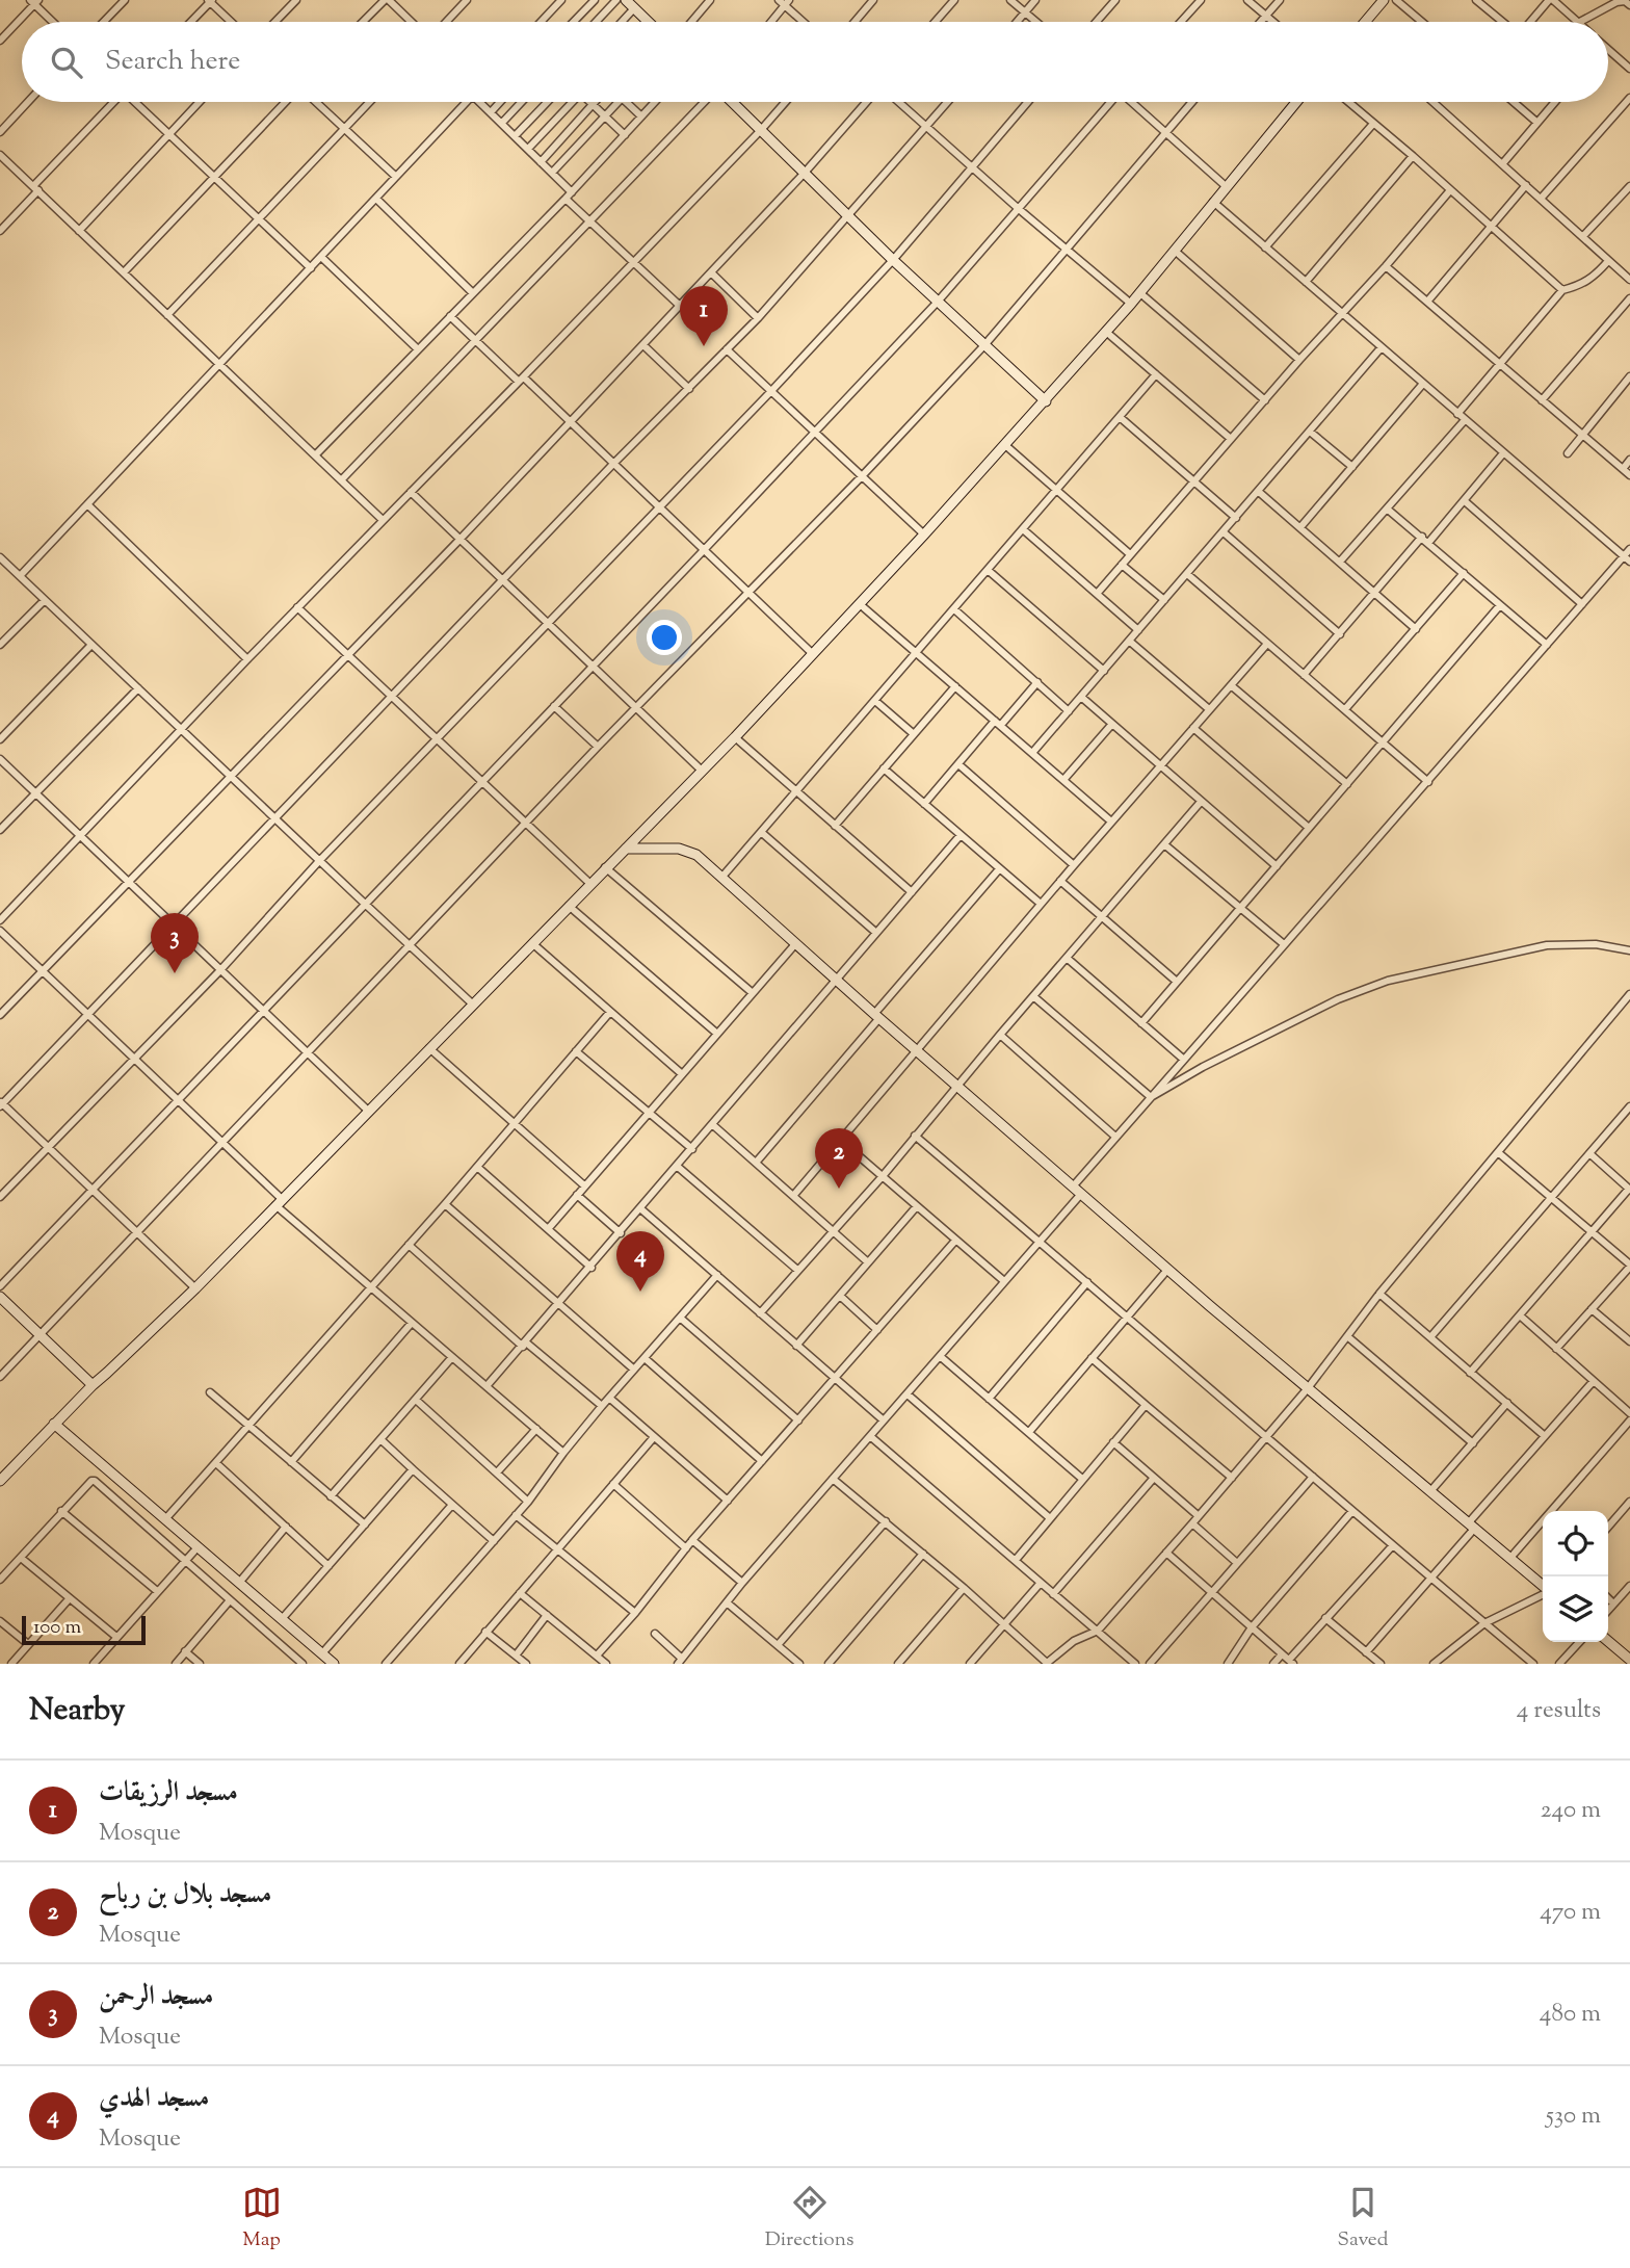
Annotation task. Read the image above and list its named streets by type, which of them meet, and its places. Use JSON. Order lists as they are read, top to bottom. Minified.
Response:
{"scale_bar":"100 m","page":{"search":"Search here","pins":["1","3","2","4"],"scale":"100 m","heading":["Nearby","4 results"],"list":[{"mark":"1","name":"مسجد الرزيقات","note":"Mosque","value":"240 m"},{"mark":"2","name":"مسجد بلال بن رباح","note":"Mosque","value":"470 m"},{"mark":"3","name":"مسجد الرحمن","note":"Mosque","value":"480 m"},{"mark":"4","name":"مسجد الهدي","note":"Mosque","value":"530 m"}],"nav":["Map","Directions","Saved"]}}
